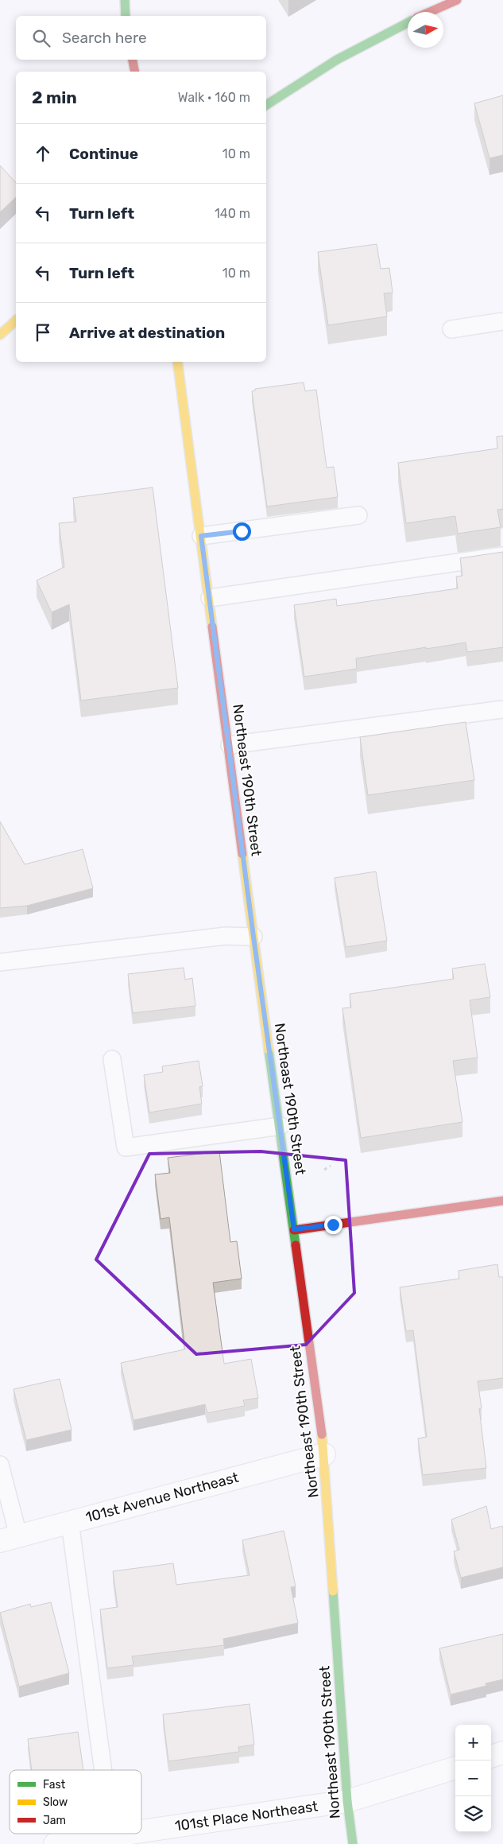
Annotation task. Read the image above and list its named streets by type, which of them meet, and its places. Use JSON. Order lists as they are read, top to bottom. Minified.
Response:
{"streets":{"street":["Northeast 190th Street","101st Avenue Northeast","101st Place Northeast"]},"crossings":[["Northeast 190th Street","101st Avenue Northeast"],["Northeast 190th Street","101st Place Northeast"]],"legend":["Fast","Slow","Jam"],"north":"right","page":{"search":"Search here","heading":["2 min","Walk · 160 m"],"list":[["Continue","10 m"],["Turn left","140 m"],["Turn left","10 m"],"Arrive at destination"],"map_buttons":["+","−"]}}
